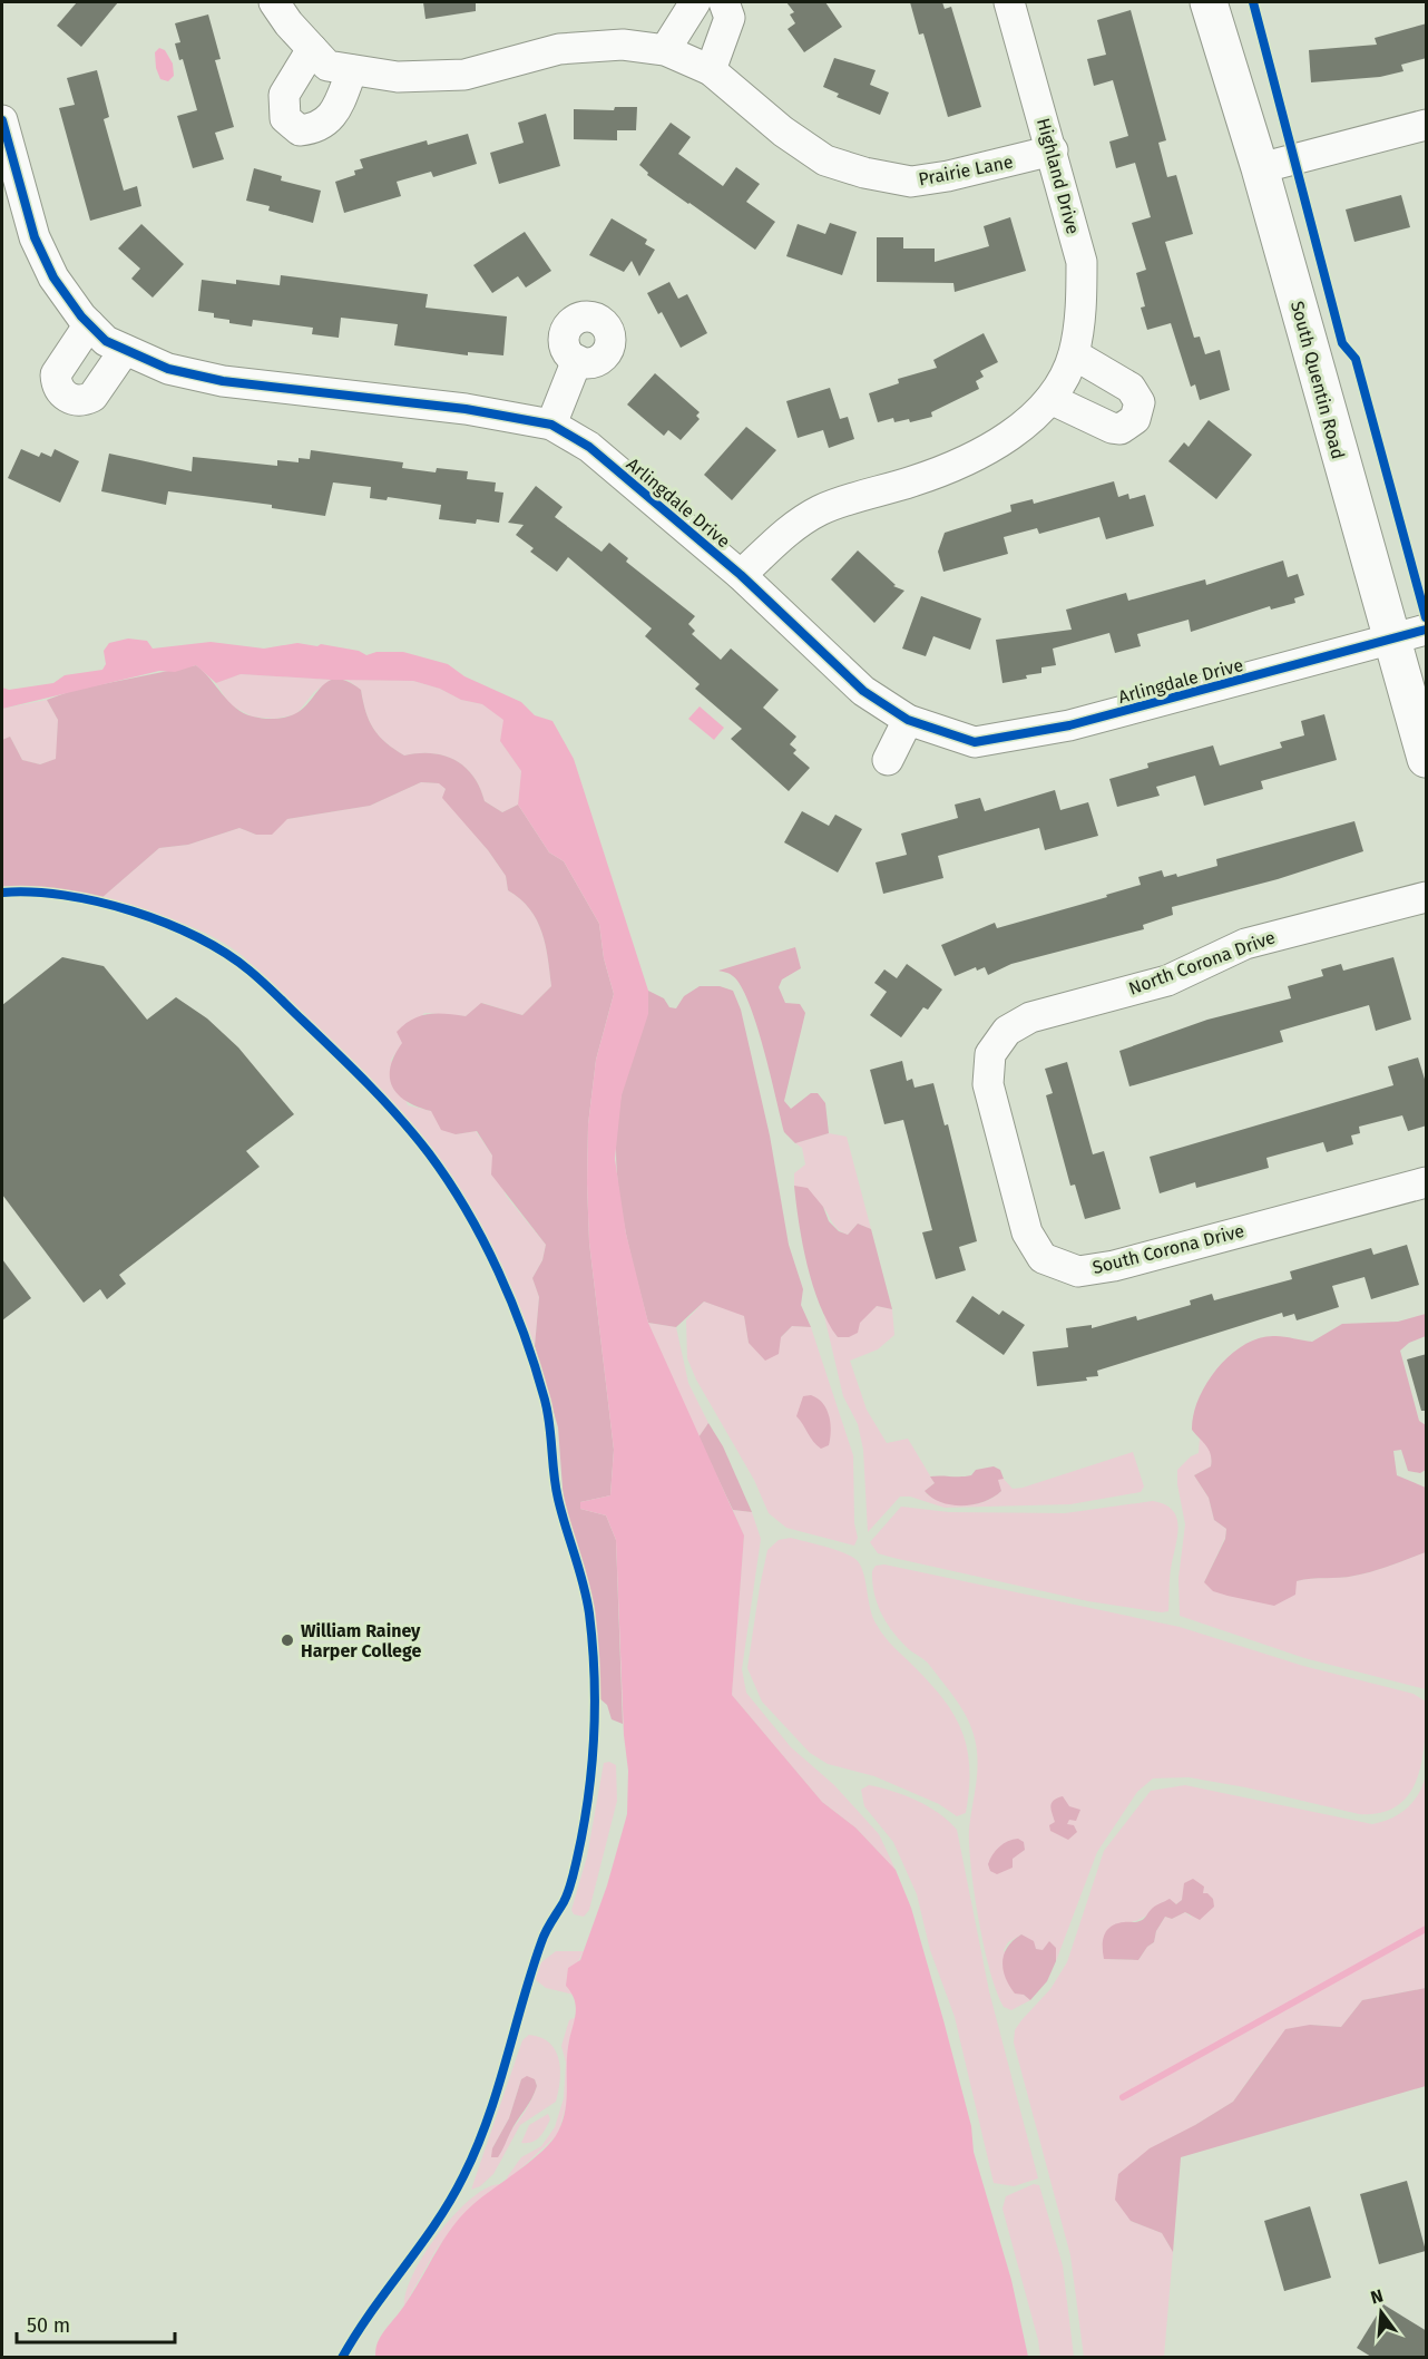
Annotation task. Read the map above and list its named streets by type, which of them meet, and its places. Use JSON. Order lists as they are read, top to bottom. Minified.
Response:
{"streets":{"main road":["South Quentin Road"],"street":["Prairie Lane","Highland Drive","Arlingdale Drive","North Corona Drive","South Corona Drive"]},"crossings":[["Prairie Lane","Highland Drive"],["Highland Drive","Arlingdale Drive"],["South Quentin Road","Arlingdale Drive"],["North Corona Drive","South Corona Drive"]],"places":["William Rainey Harper College"],"scale_bar":"50 m","north":"top"}
